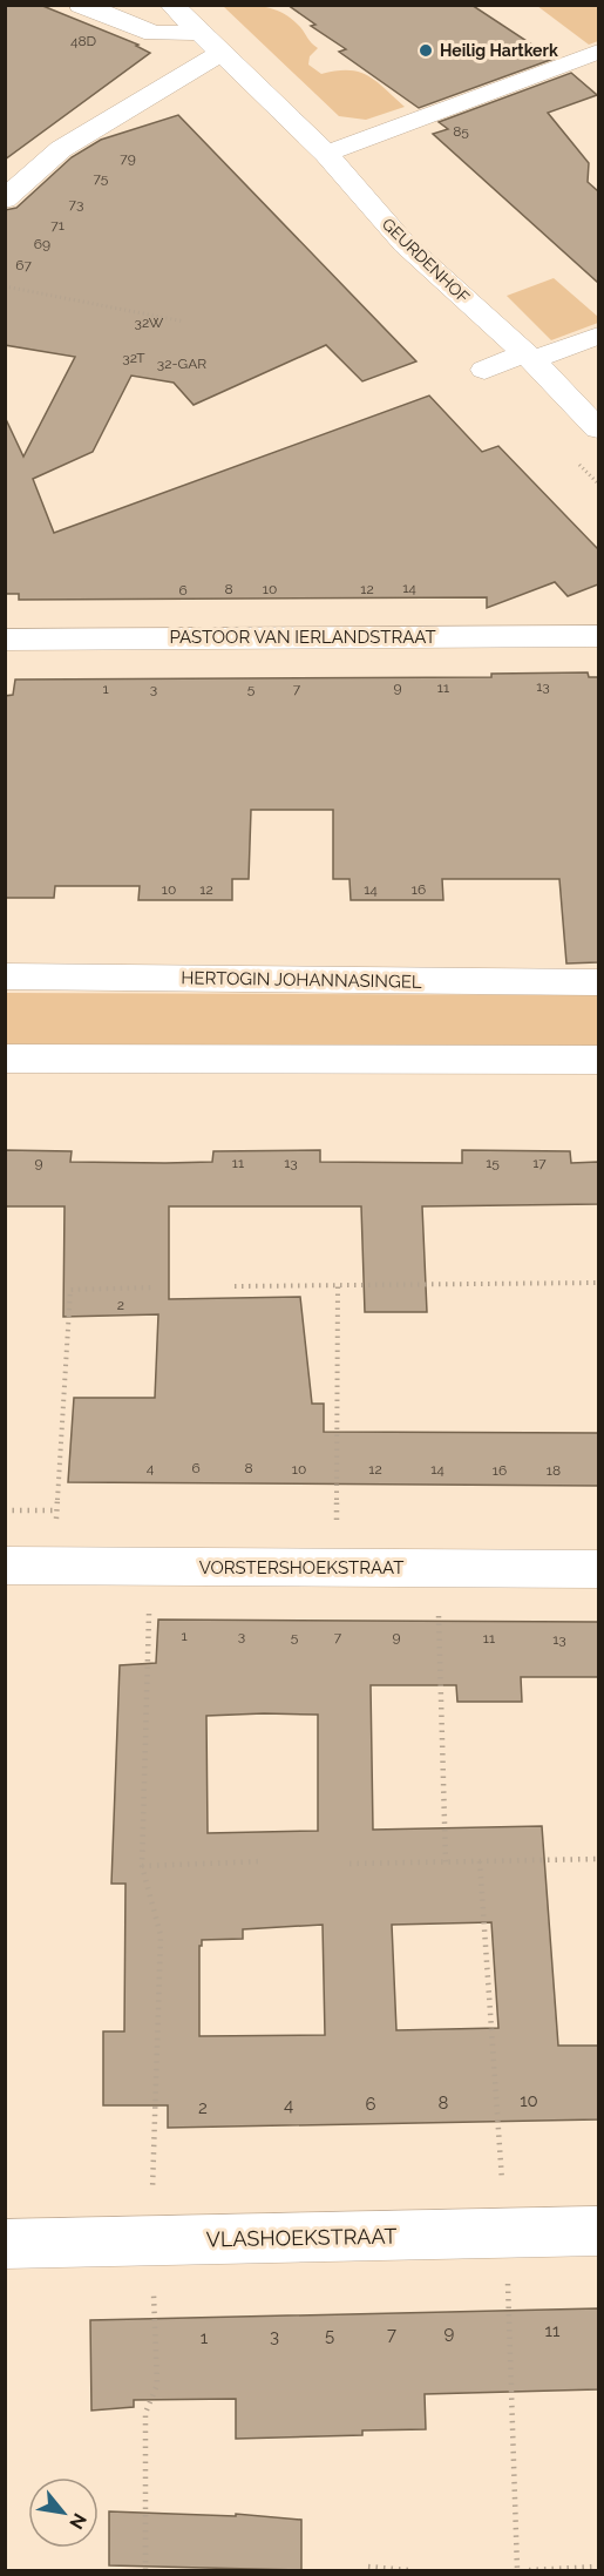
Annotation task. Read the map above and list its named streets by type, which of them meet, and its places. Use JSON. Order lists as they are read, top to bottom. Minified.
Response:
{"streets":{"street":["GEURDENHOF","PASTOOR VAN IERLANDSTRAAT","HERTOGIN JOHANNASINGEL","VORSTERSHOEKSTRAAT","VLASHOEKSTRAAT"]},"places":["Heilig Hartkerk"],"house_numbers":["48D","85","79","75","73","71","69","67","32W","32T","32-GAR","14","8","10","12","6","13","9","11","1","3","5","7","10","12","14","16","9","11","13","15","17","2","4","6","8","10","12","14","16","18","1","3","5","7","9","11","13","10","8","6","4","2","11","9","7","5","3","1"],"north":"bottom right"}
